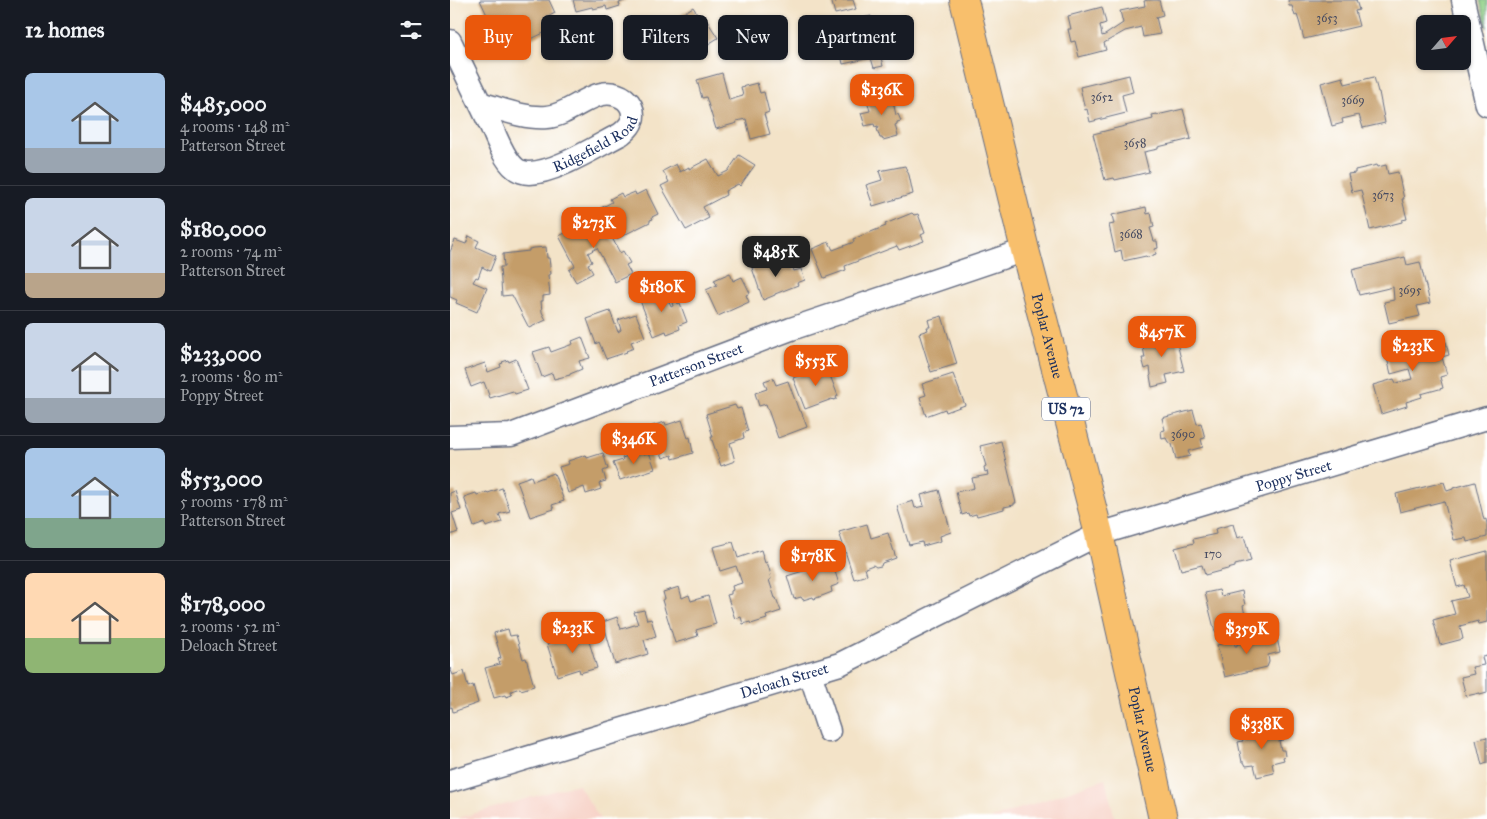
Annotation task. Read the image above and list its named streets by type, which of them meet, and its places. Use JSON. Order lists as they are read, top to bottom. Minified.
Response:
{"streets":{"main road":["Poplar Avenue","US 72"],"street":["Ridgefield Road","Patterson Street","Poppy Street","Deloach Street"]},"crossings":[["Poplar Avenue","Patterson Street"],["Poplar Avenue","Poppy Street"],["Poplar Avenue","Deloach Street"],["Poppy Street","Deloach Street"]],"house_numbers":["3653","3652","3669","3658","3673","3668","3695","3690","170"],"north":"top right","page":{"heading":"12 homes","chip":["Buy","Rent","Filters","New","Apartment"],"list":[{"name":"$485,000","note":"4 rooms · 148 m² · Patterson Street"},{"name":"$180,000","note":"2 rooms · 74 m² · Patterson Street"},{"name":"$233,000","note":"2 rooms · 80 m² · Poppy Street"},{"name":"$553,000","note":"5 rooms · 178 m² · Patterson Street"},{"name":"$178,000","note":"2 rooms · 52 m² · Deloach Street"}],"price":["$136K","$273K","$485K","$180K","$457K","$233K","$553K","$346K","$178K","$233K","$359K","$338K"]}}
